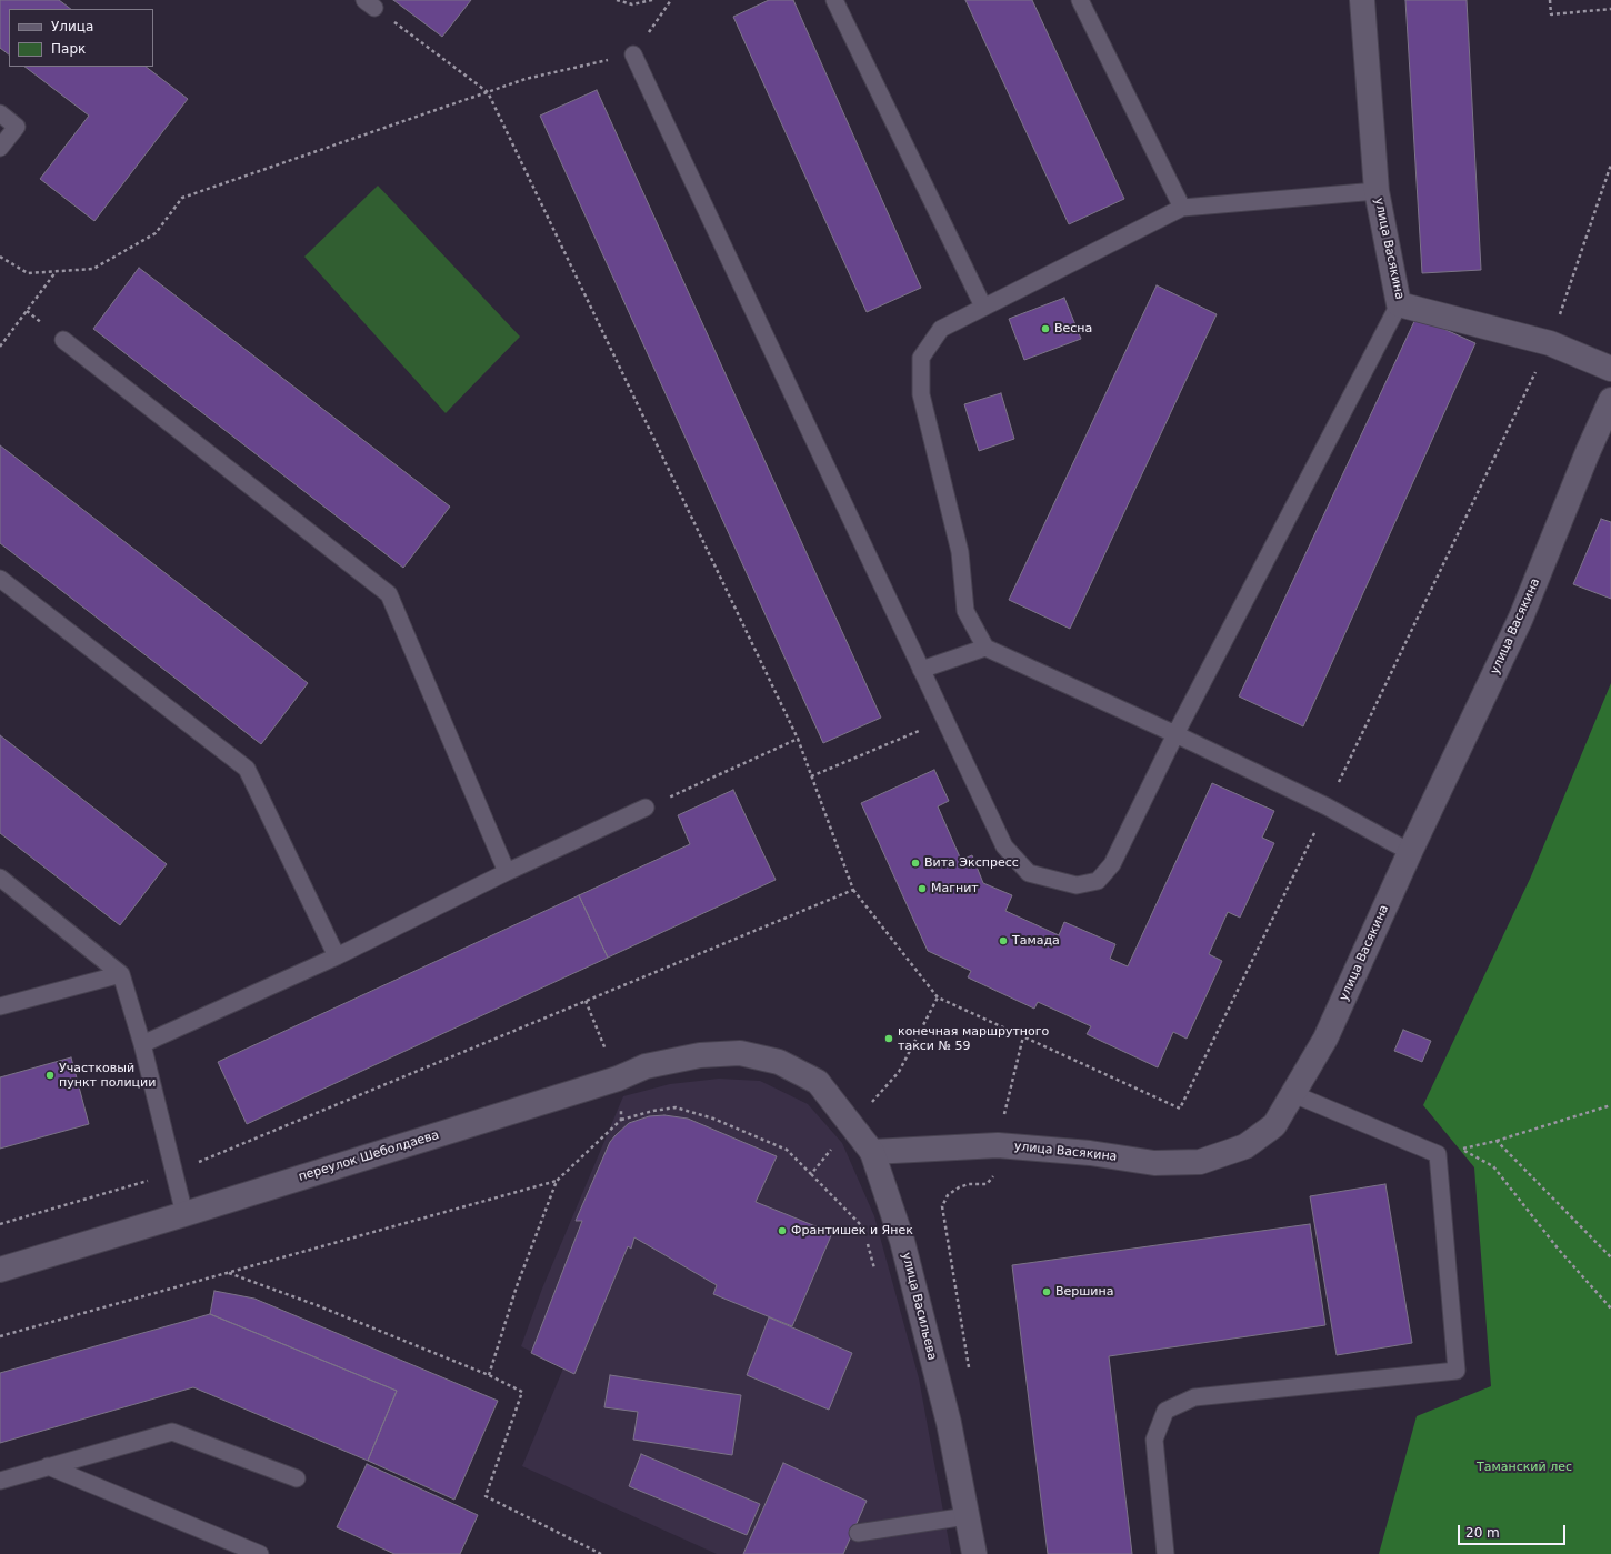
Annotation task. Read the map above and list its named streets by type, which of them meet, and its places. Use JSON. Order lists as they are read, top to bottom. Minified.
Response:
{"streets":{"street":["улица Васякина","переулок Шеболдаева","улица Васильева"]},"crossings":[["улица Васякина","улица Васильева"],["переулок Шеболдаева","улица Васильева"]],"parks":["Таманский лес"],"places":["Весна","Вита Экспресс","Магнит","Тамада","конечная маршрутного такси № 59","Участковый пункт полиции","Франтишек и Янек","Вершина"],"legend":["Улица","Парк"],"scale_bar":"20 m"}
